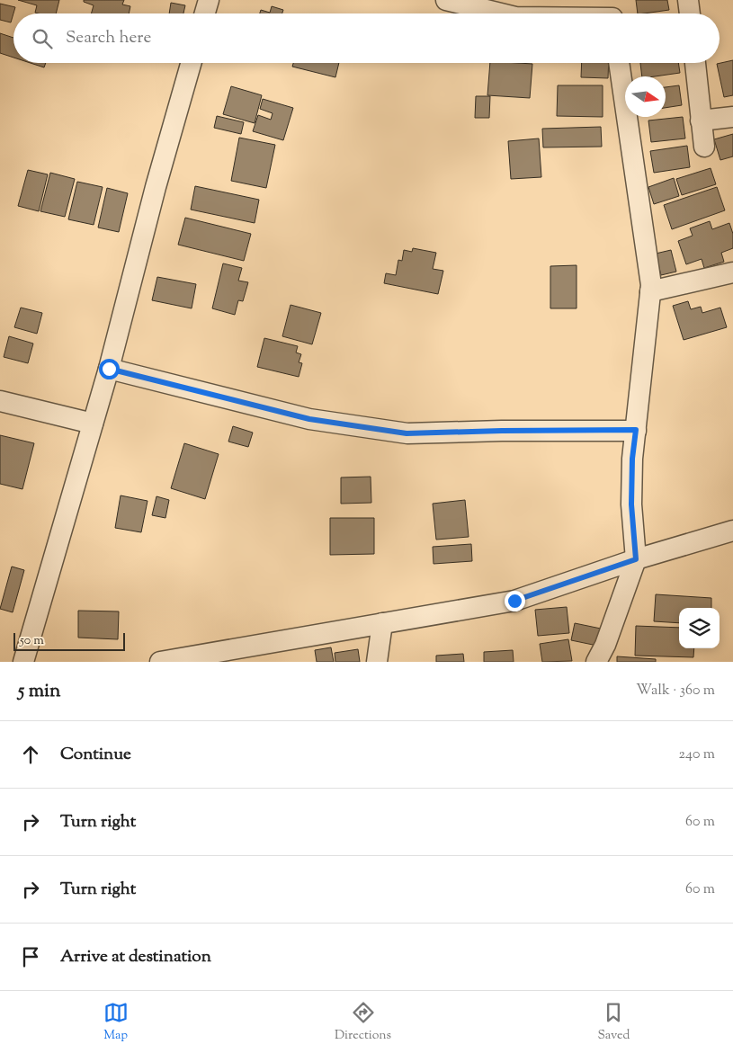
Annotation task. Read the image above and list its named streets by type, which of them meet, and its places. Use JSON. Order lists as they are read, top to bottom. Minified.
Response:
{"scale_bar":"50 m","north":"right","page":{"search":"Search here","scale":"50 m","heading":["5 min","Walk · 360 m"],"list":[["Continue","240 m"],["Turn right","60 m"],["Turn right","60 m"],"Arrive at destination"],"nav":["Map","Directions","Saved"]}}
